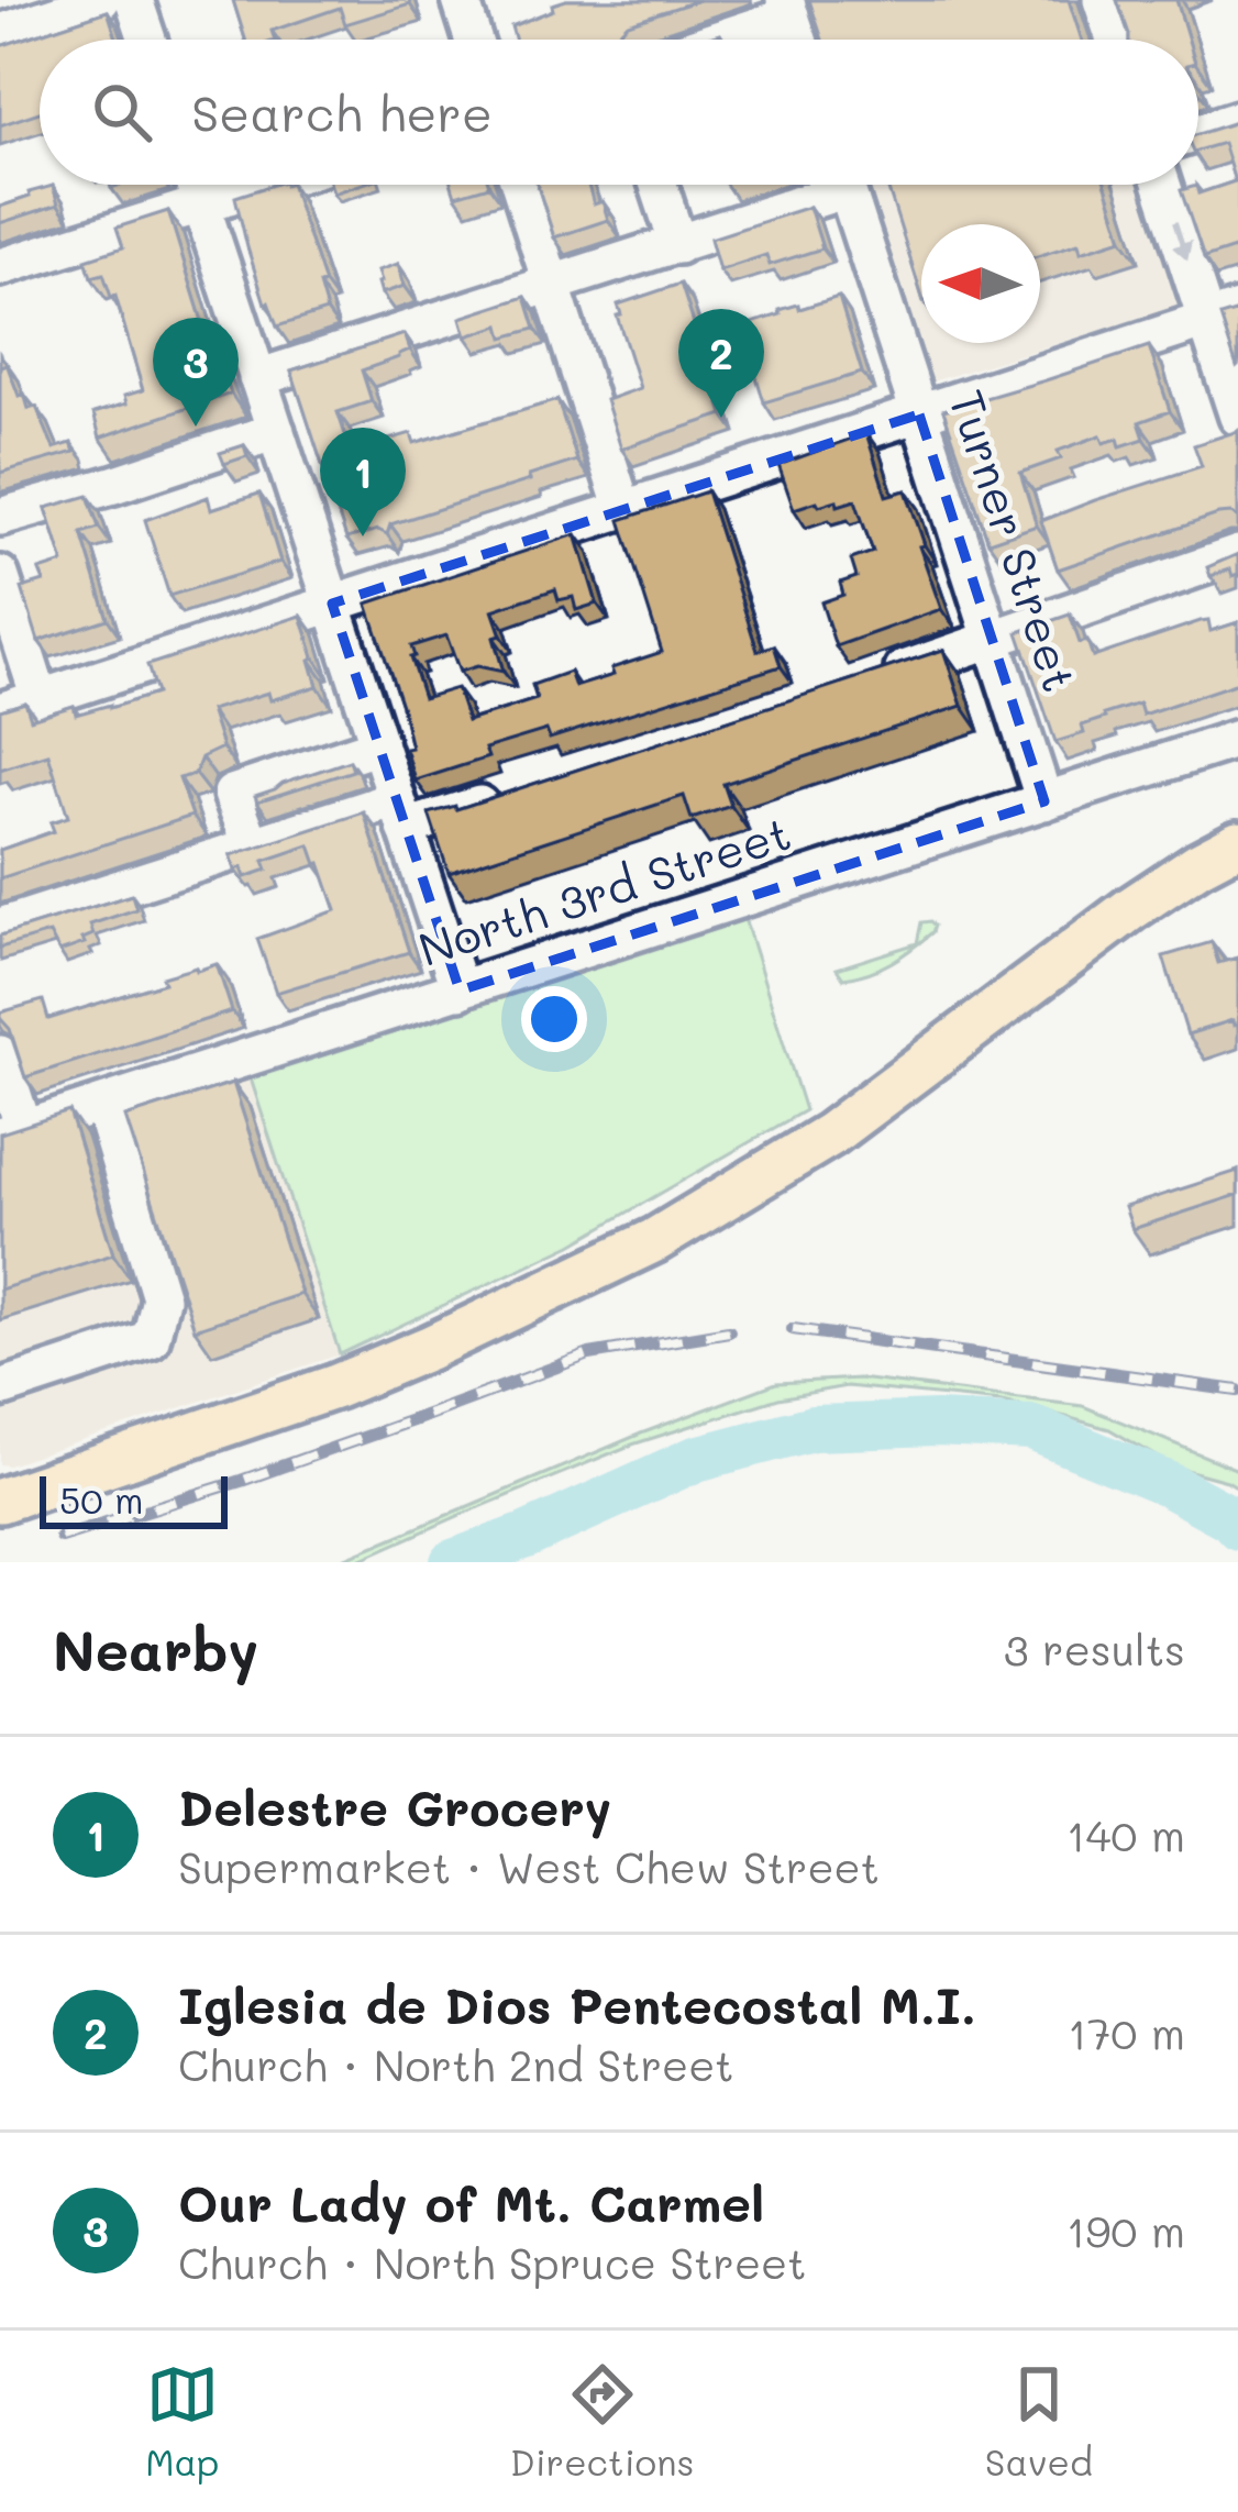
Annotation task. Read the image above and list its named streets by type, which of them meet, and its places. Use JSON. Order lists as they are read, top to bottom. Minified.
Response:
{"streets":{"street":["Turner Street","North 3rd Street"]},"crossings":[["Turner Street","North 3rd Street"]],"scale_bar":"50 m","north":"left","page":{"search":"Search here","pins":["2","3","1"],"scale":"50 m","heading":["Nearby","3 results"],"list":[{"mark":"1","name":"Delestre Grocery","note":"Supermarket · West Chew Street","value":"140 m"},{"mark":"2","name":"Iglesia de Dios Pentecostal M.I.","note":"Church · North 2nd Street","value":"170 m"},{"mark":"3","name":"Our Lady of Mt. Carmel","note":"Church · North Spruce Street","value":"190 m"}],"nav":["Map","Directions","Saved"]}}
